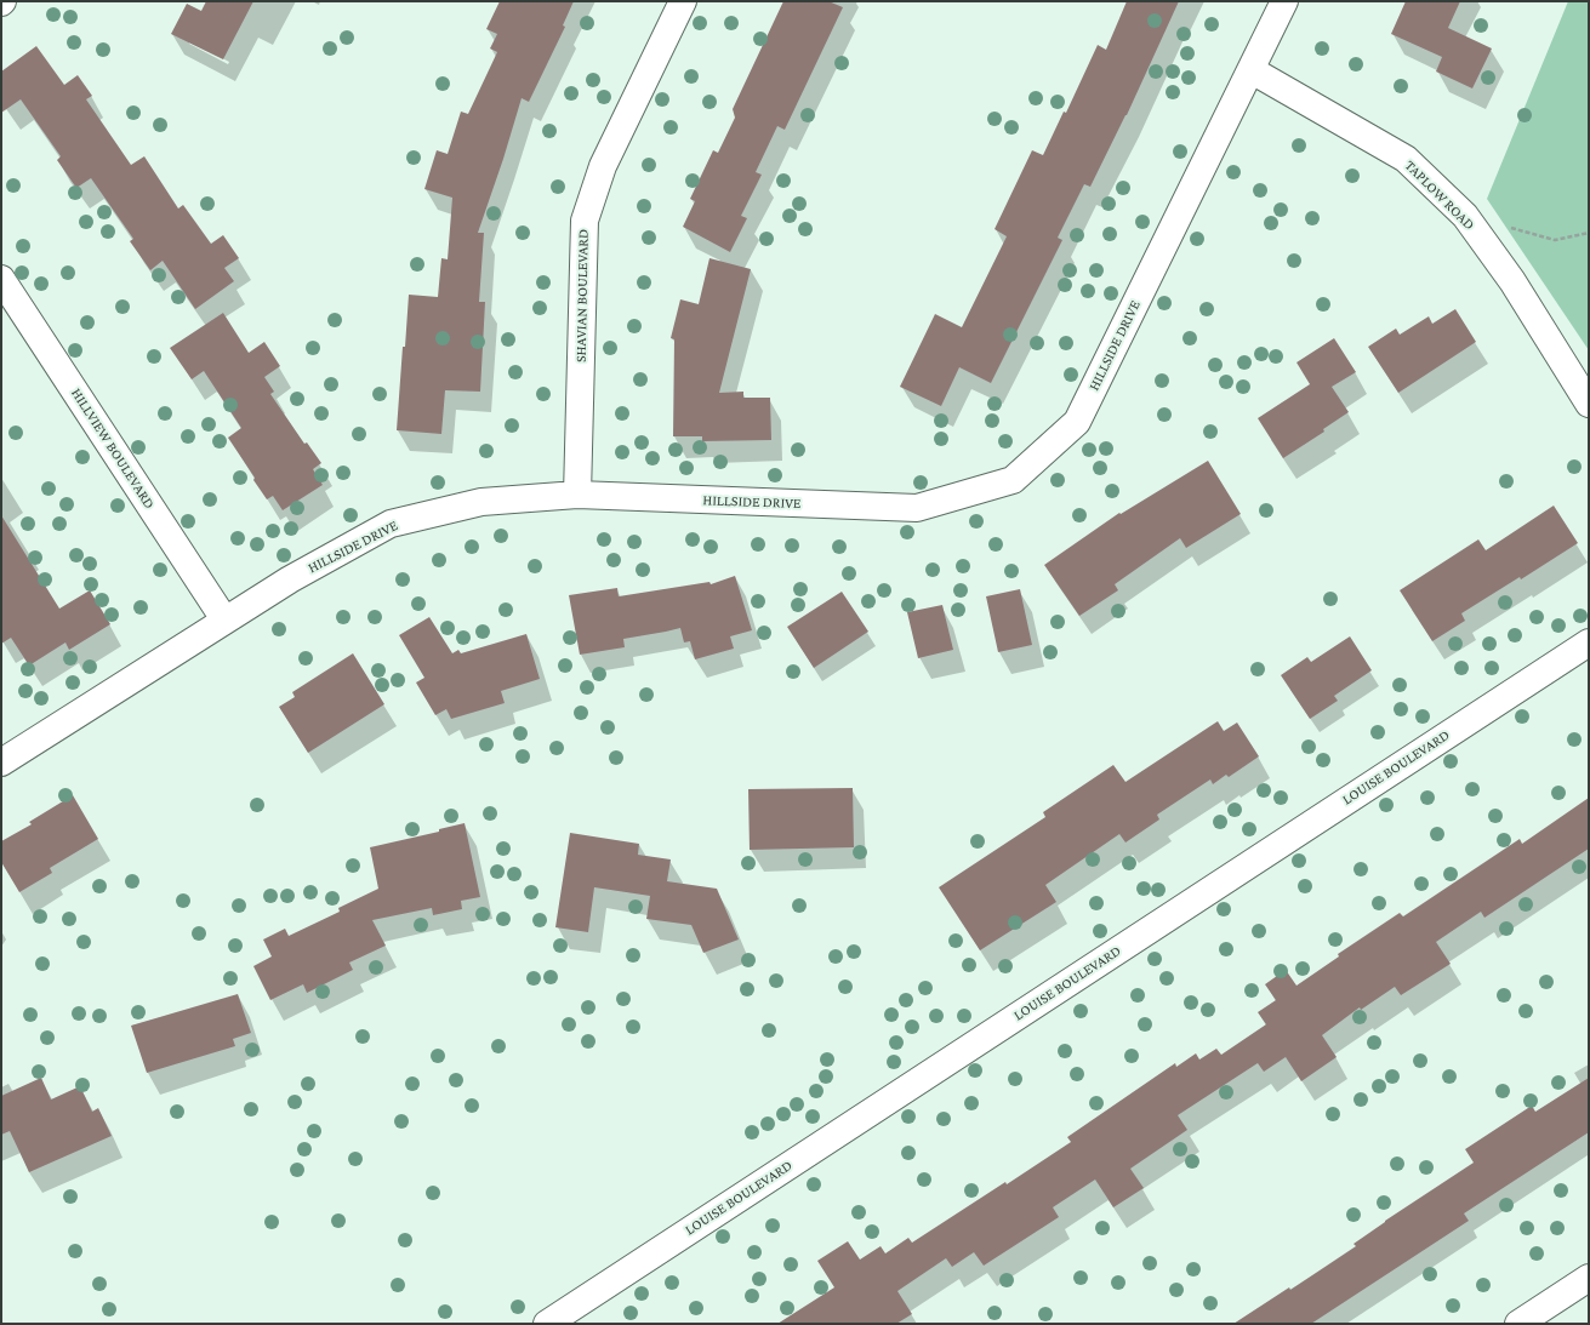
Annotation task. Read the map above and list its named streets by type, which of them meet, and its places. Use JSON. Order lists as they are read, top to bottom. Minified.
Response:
{"streets":{"street":["TAPLOW ROAD","SHAVIAN BOULEVARD","HILLSIDE DRIVE","HILLVIEW BOULEVARD","LOUISE BOULEVARD"]},"crossings":[["TAPLOW ROAD","HILLSIDE DRIVE"],["SHAVIAN BOULEVARD","HILLSIDE DRIVE"],["HILLSIDE DRIVE","HILLVIEW BOULEVARD"]]}
